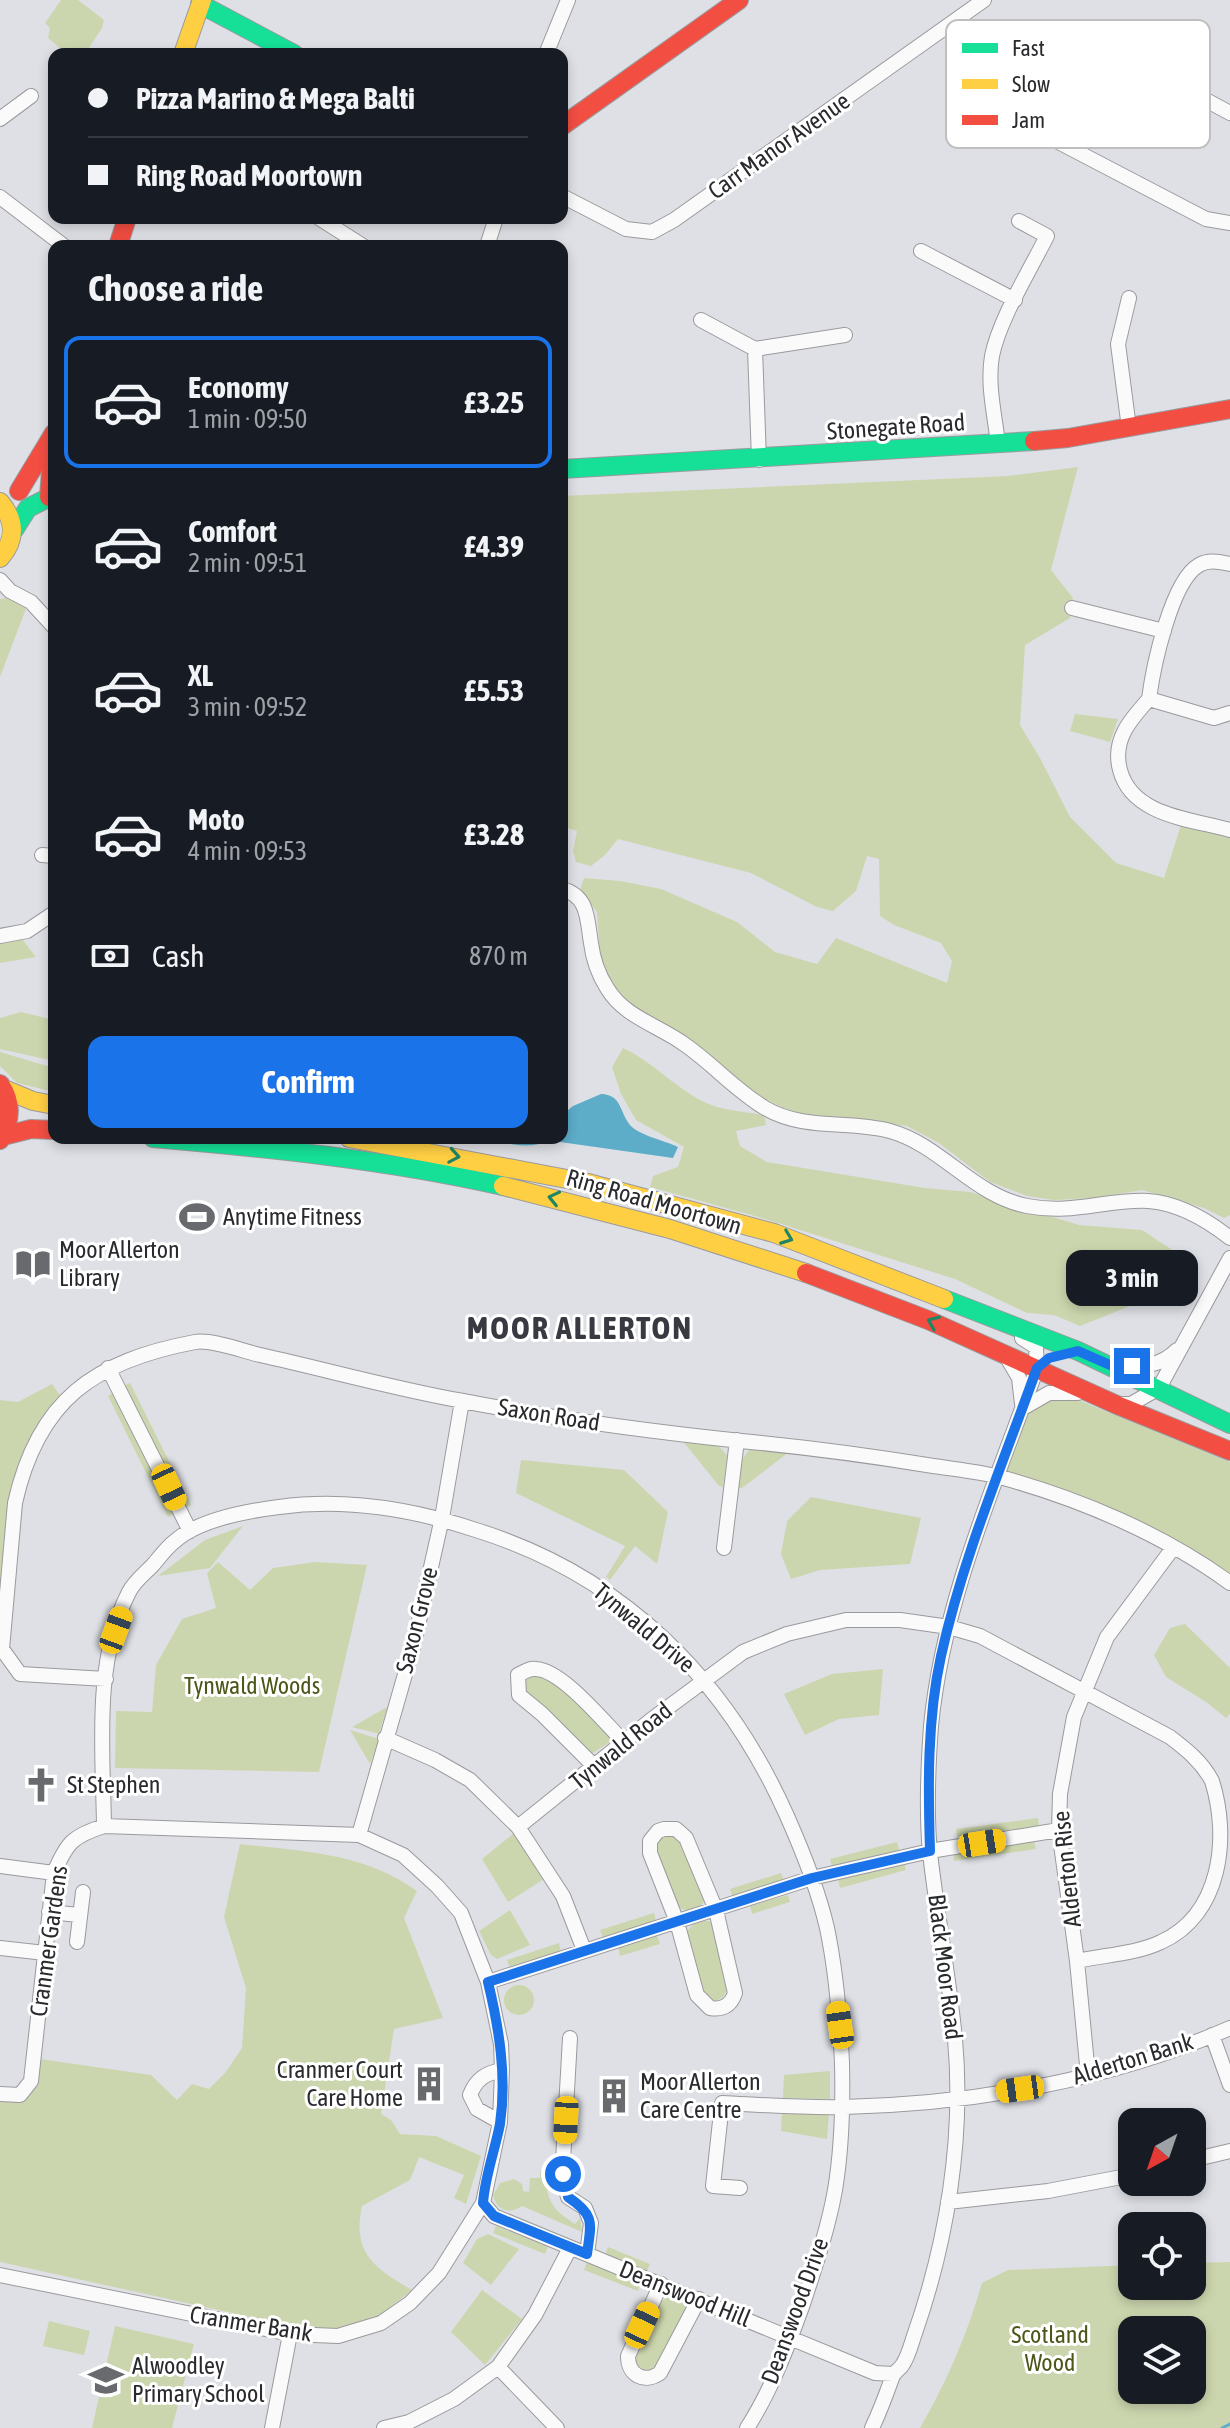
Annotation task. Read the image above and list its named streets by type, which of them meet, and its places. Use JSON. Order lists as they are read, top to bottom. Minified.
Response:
{"streets":{"main road":["Stonegate Road","Ring Road Moortown"],"street":["Carr Manor Avenue","Saxon Road","Saxon Grove","Tynwald Drive","Tynwald Road","Alderton Rise","Cranmer Gardens","Black Moor Road","Alderton Bank","Deanswood Hill","Deanswood Drive","Cranmer Bank"]},"crossings":[["Ring Road Moortown","Black Moor Road"],["Saxon Road","Saxon Grove"],["Saxon Road","Tynwald Drive"],["Saxon Road","Black Moor Road"],["Saxon Grove","Tynwald Drive"],["Saxon Grove","Cranmer Bank"],["Tynwald Drive","Tynwald Road"],["Tynwald Drive","Cranmer Gardens"],["Tynwald Drive","Alderton Bank"],["Tynwald Drive","Deanswood Drive"],["Tynwald Drive","Cranmer Bank"],["Tynwald Road","Alderton Rise"],["Tynwald Road","Black Moor Road"],["Alderton Rise","Alderton Bank"],["Cranmer Gardens","Cranmer Bank"],["Black Moor Road","Alderton Bank"],["Black Moor Road","Deanswood Hill"],["Deanswood Hill","Deanswood Drive"],["Deanswood Hill","Cranmer Bank"]],"districts":["MOOR ALLERTON"],"parks":["Tynwald Woods","Scotland Wood"],"places":{"sports":["Anytime Fitness"],"library":["Moor Allerton Library"],"church":["St Stephen"],"building":["Cranmer Court Care Home","Moor Allerton Care Centre"],"school or university":["Alwoodley Primary School"]},"legend":["Fast","Slow","Jam"],"north":"bottom left","page":{"banner":["Pizza Marino & Mega Balti","Ring Road Moortown"],"heading":"Choose a ride","list":[{"name":"Economy","note":"1 min · 09:50","value":"£3.25"},{"name":"Comfort","note":"2 min · 09:51","value":"£4.39"},{"name":"XL","note":"3 min · 09:52","value":"£5.53"},{"name":"Moto","note":"4 min · 09:53","value":"£3.28"}],"pay":["Cash","870 m"],"buttons":"Confirm","bubble":"3 min"}}
